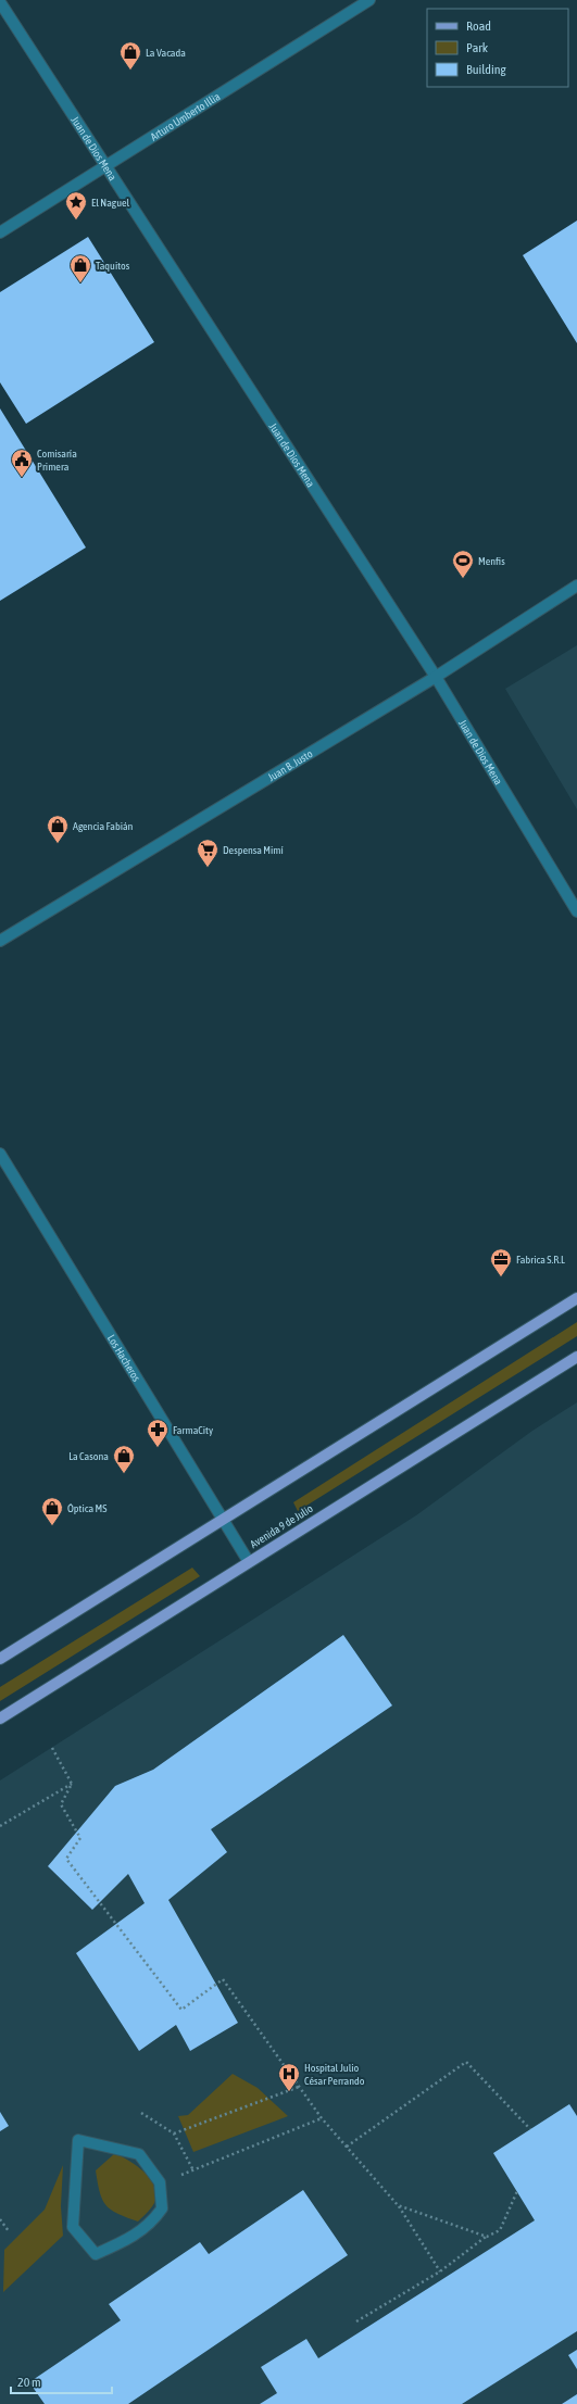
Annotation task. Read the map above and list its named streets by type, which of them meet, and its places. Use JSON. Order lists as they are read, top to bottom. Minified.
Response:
{"streets":{"main road":["Avenida 9 de Julio"],"street":["Arturo Umberto Illia","Juan de Dios Mena","Juan B. Justo","Los Hacheros"]},"crossings":[["Arturo Umberto Illia","Juan de Dios Mena"],["Juan de Dios Mena","Juan B. Justo"],["Los Hacheros","Avenida 9 de Julio"]],"places":{"shop":["La Vacada","Taquitos","Agencia Fabián","La Casona","Óptica MS"],"place":["El Naguel"],"public building":["Comisaría Primera"],"sports":["Menfis"],"supermarket":["Despensa Mimí"],"office":["Fabrica S.R.L"],"pharmacy":["FarmaCity"],"hospital":["Hospital Julio César Perrando"]},"legend":["Road","Park","Building"],"scale_bar":"20 m"}
